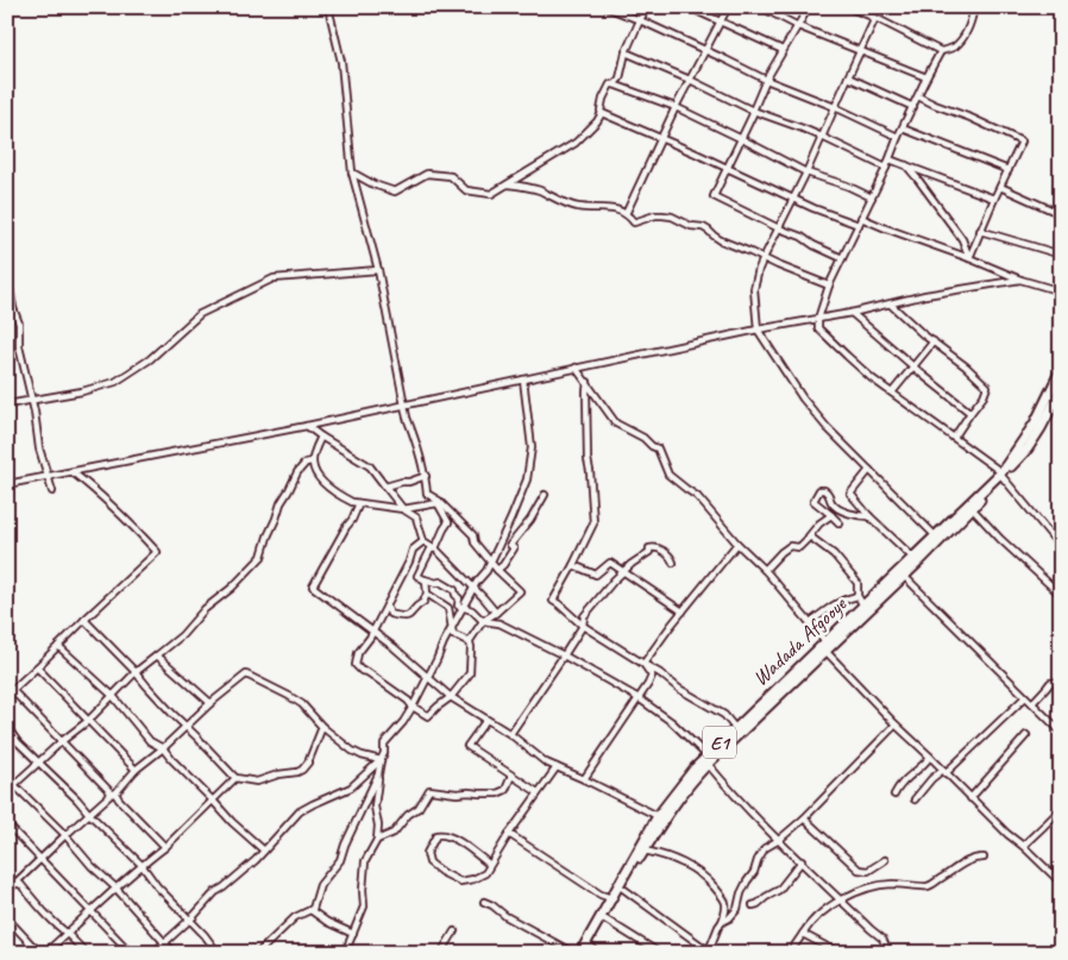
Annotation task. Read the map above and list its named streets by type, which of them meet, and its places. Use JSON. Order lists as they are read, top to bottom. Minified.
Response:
{"streets":{"highway":["Wadada Afgooye","E1"]}}
